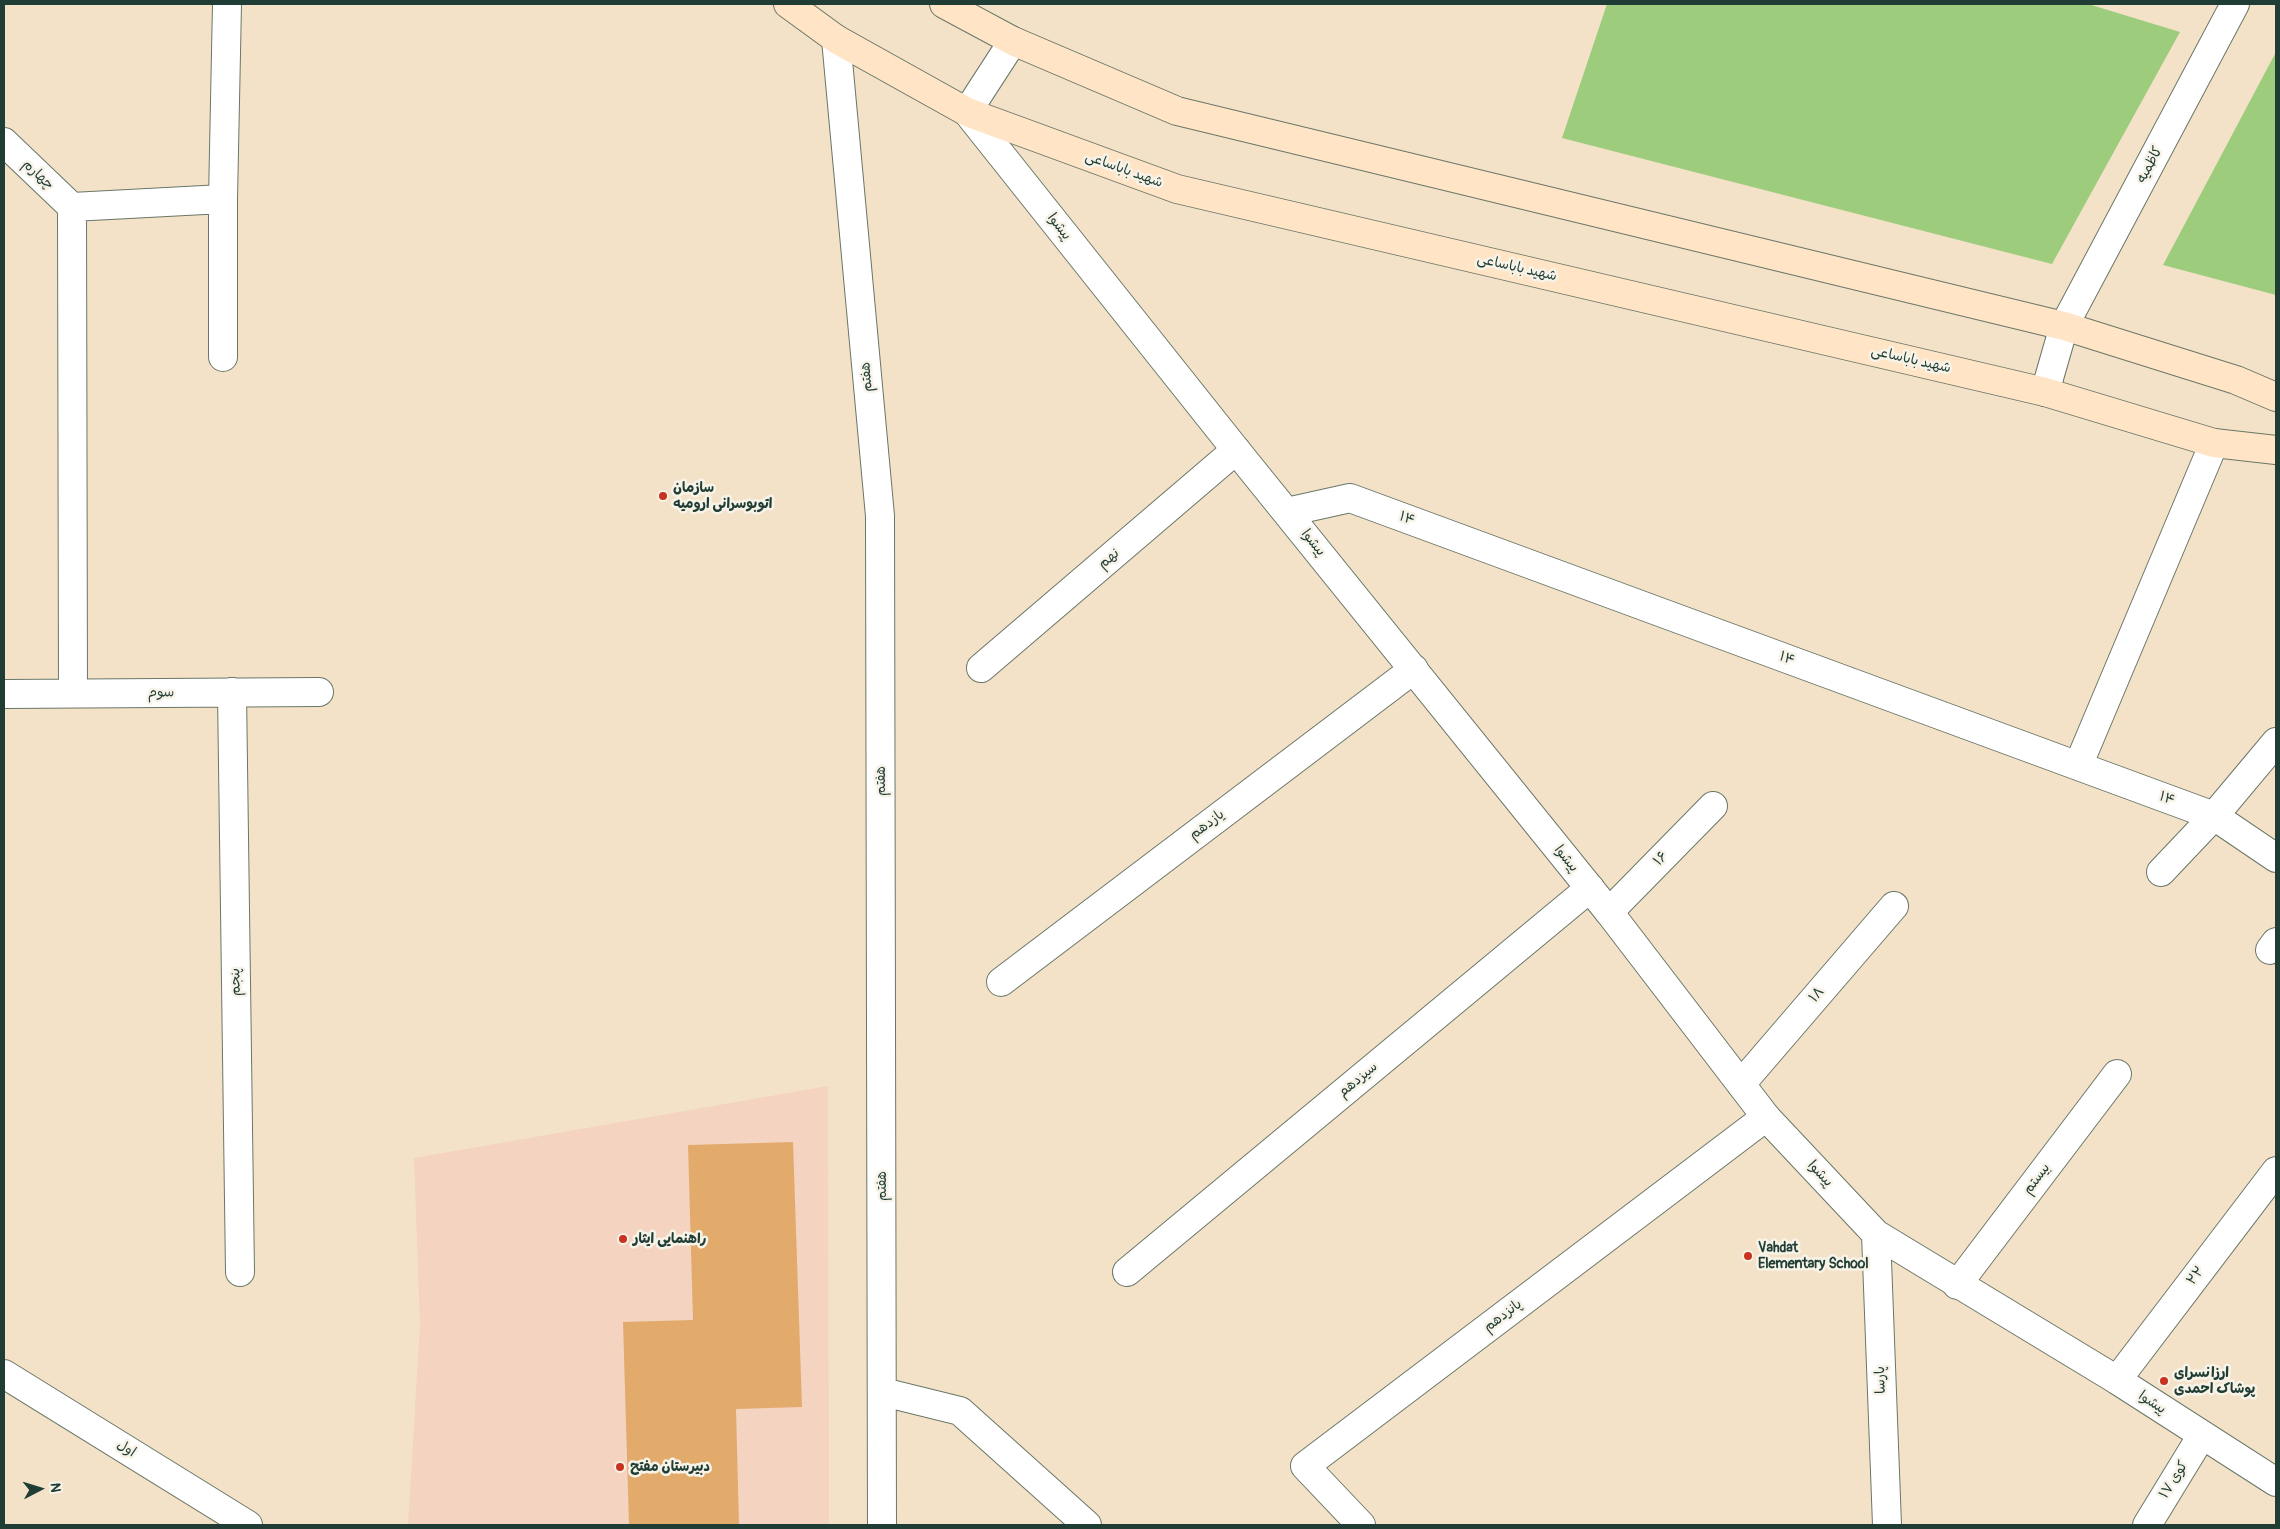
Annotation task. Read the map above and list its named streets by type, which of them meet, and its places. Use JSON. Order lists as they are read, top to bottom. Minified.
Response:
{"streets":{"main road":["شهید باباساعی"],"street":["کاظمیه","چهارم","پیشوا","هفتم","۱۴","نهم","سوم","یازدهم","۱۶","پنجم","۱۸","سیزدهم","بیستم","۲۲","پانزدهم","پارسا","اول","کوی ۱۷"]},"crossings":[["کاظمیه","شهید باباساعی"],["شهید باباساعی","پیشوا"],["شهید باباساعی","هفتم"],["پیشوا","۱۴"],["پیشوا","نهم"],["پیشوا","یازدهم"],["پیشوا","۱۶"],["پیشوا","۱۸"],["پیشوا","سیزدهم"],["پیشوا","بیستم"],["پیشوا","۲۲"],["پیشوا","پانزدهم"],["پیشوا","پارسا"],["پیشوا","کوی ۱۷"],["سوم","پنجم"]],"places":["سازمان اتوبوسرانی ارومیه","راهنمایی ایثار","Vahdat Elementary School","ارزانسرای پوشاک احمدی","دبیرستان مفتح"],"north":"right"}
